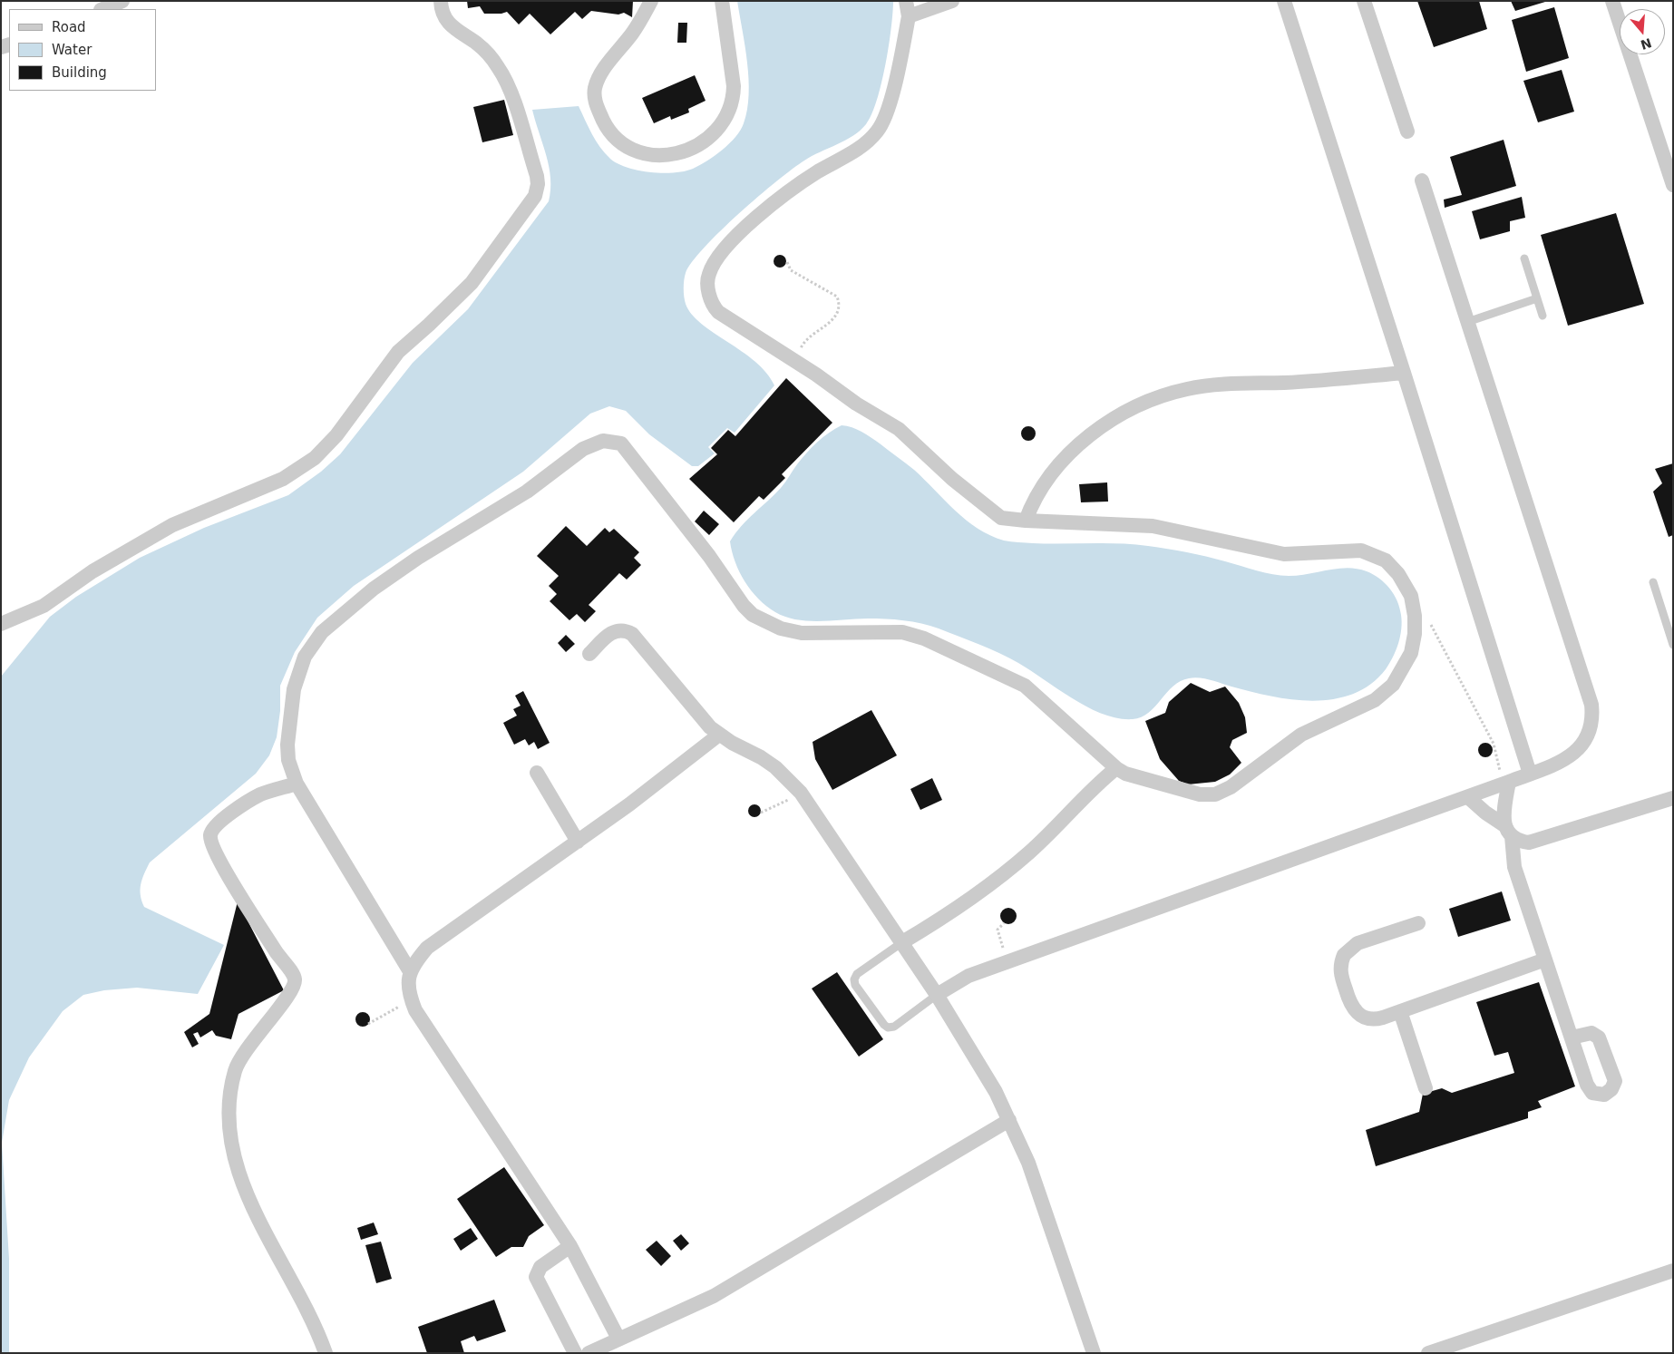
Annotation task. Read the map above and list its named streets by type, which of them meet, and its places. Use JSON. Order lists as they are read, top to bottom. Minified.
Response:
{"legend":["Road","Water","Building"],"north":"bottom"}
